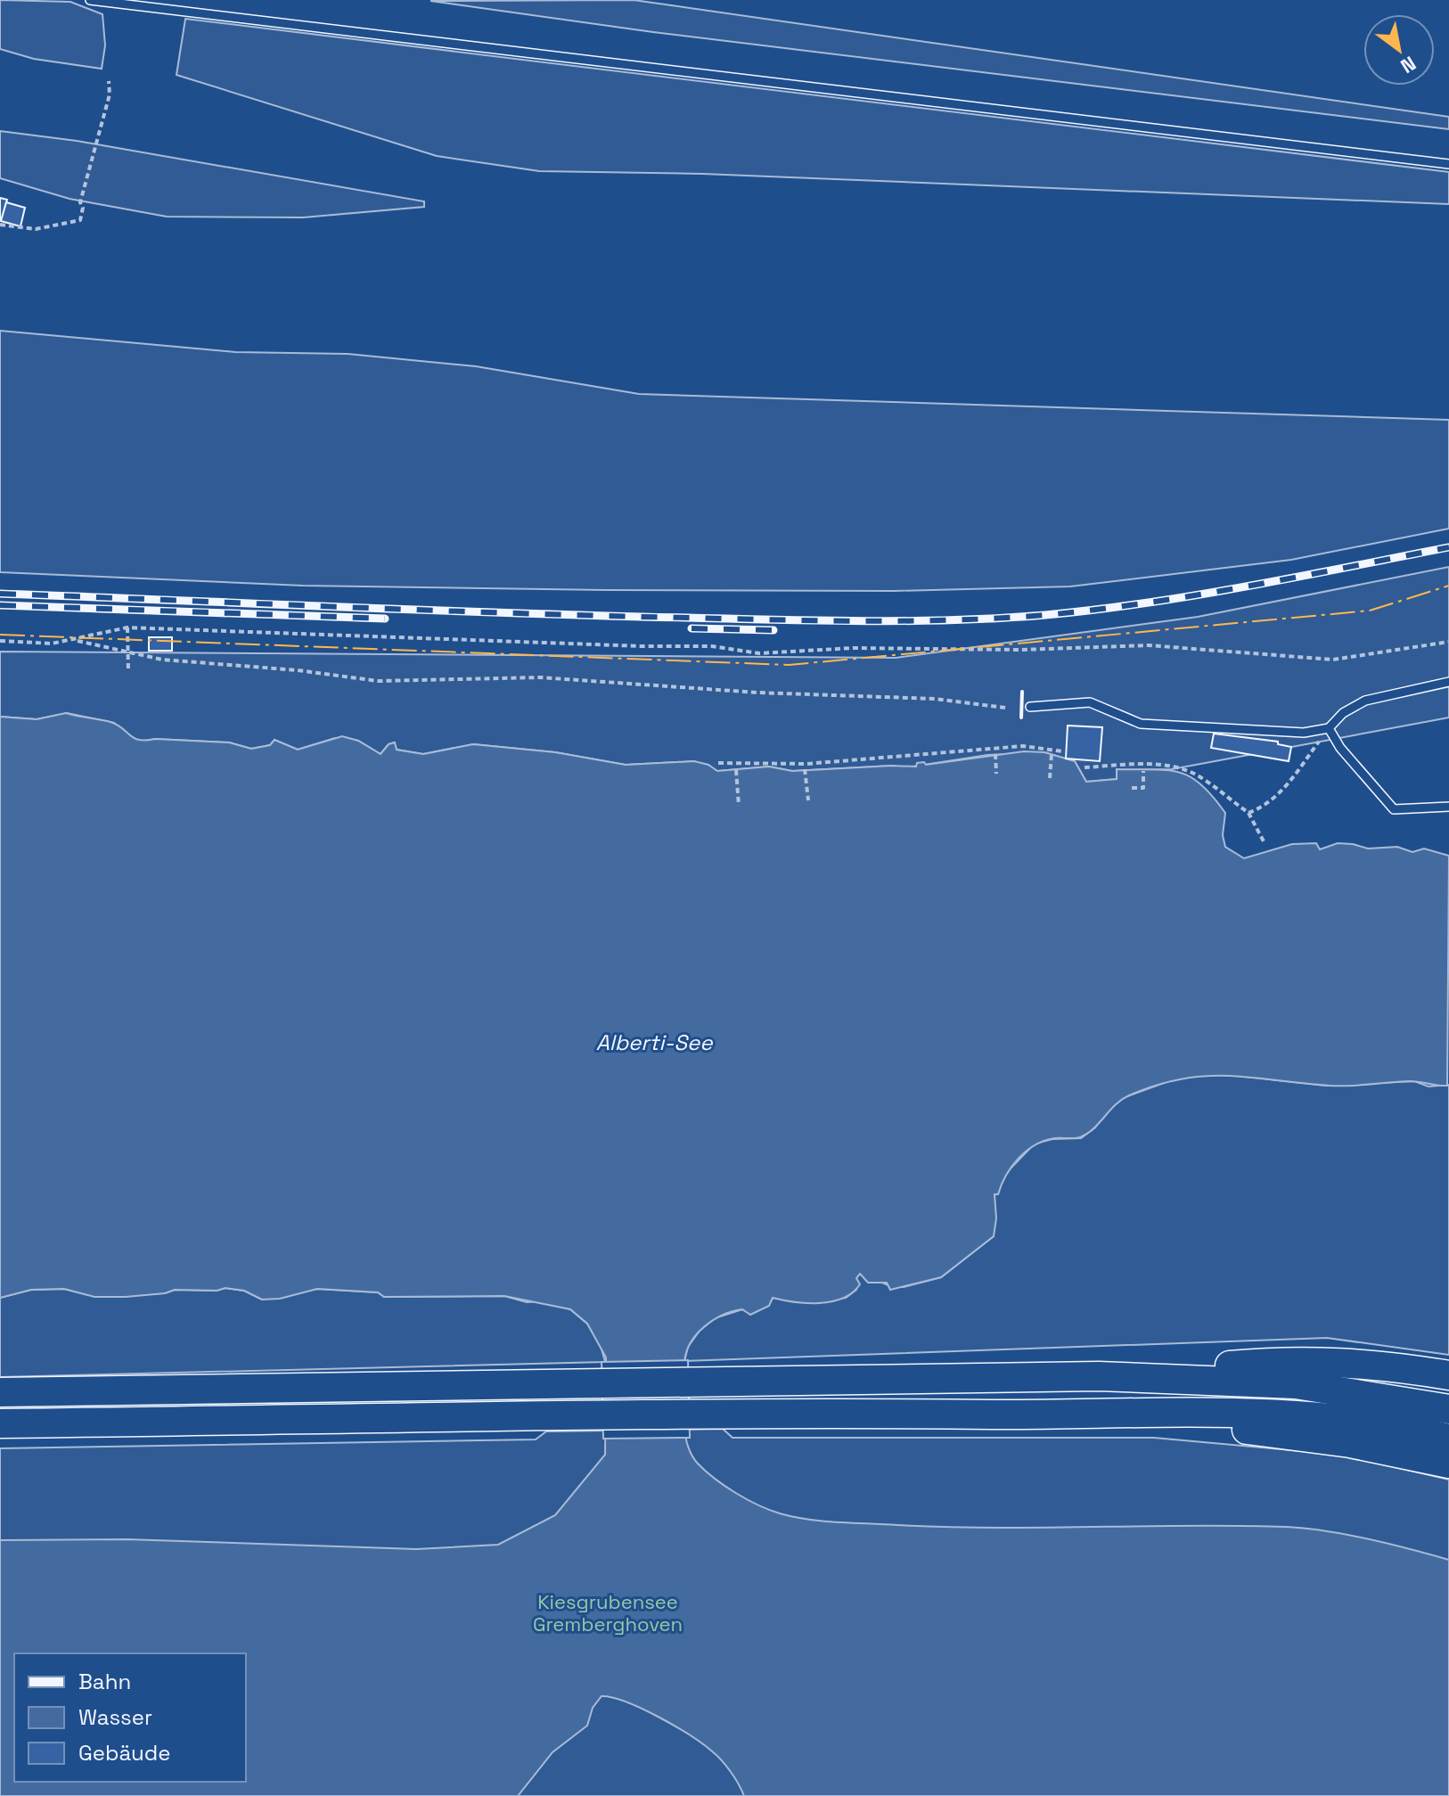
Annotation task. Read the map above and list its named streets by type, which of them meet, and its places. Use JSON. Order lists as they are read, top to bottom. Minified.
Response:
{"water":["Alberti-See"],"parks":["Kiesgrubensee Gremberghoven"],"legend":["Bahn","Wasser","Gebäude"],"north":"bottom right"}
